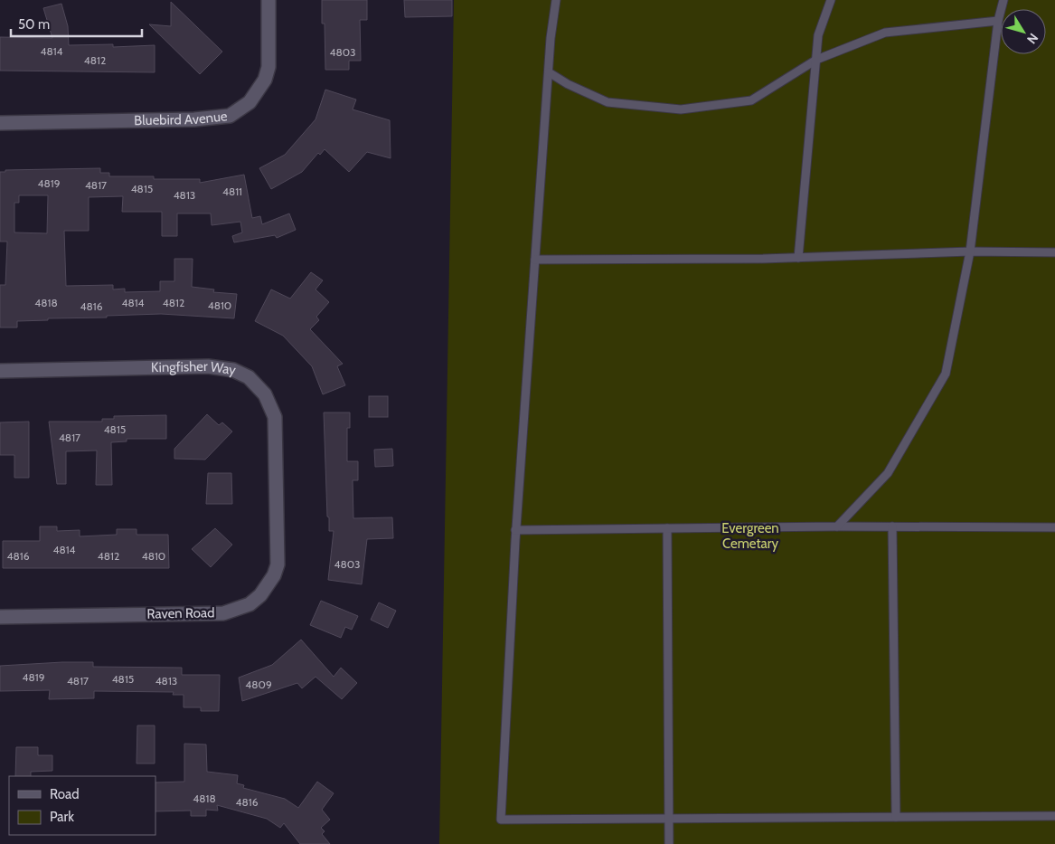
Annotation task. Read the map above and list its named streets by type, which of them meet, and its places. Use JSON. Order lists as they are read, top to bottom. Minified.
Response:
{"streets":{"street":["Bluebird Avenue","Kingfisher Way","Raven Road"]},"crossings":[["Kingfisher Way","Raven Road"]],"parks":["Evergreen Cemetary"],"house_numbers":["4814","4803","4812","4819","4817","4815","4811","4813","4818","4814","4812","4810","4816","4815","4817","4814","4816","4812","4810","4803","4819","4815","4817","4813","4809","4818","4816"],"legend":["Road","Park"],"scale_bar":"50 m","north":"bottom right"}
